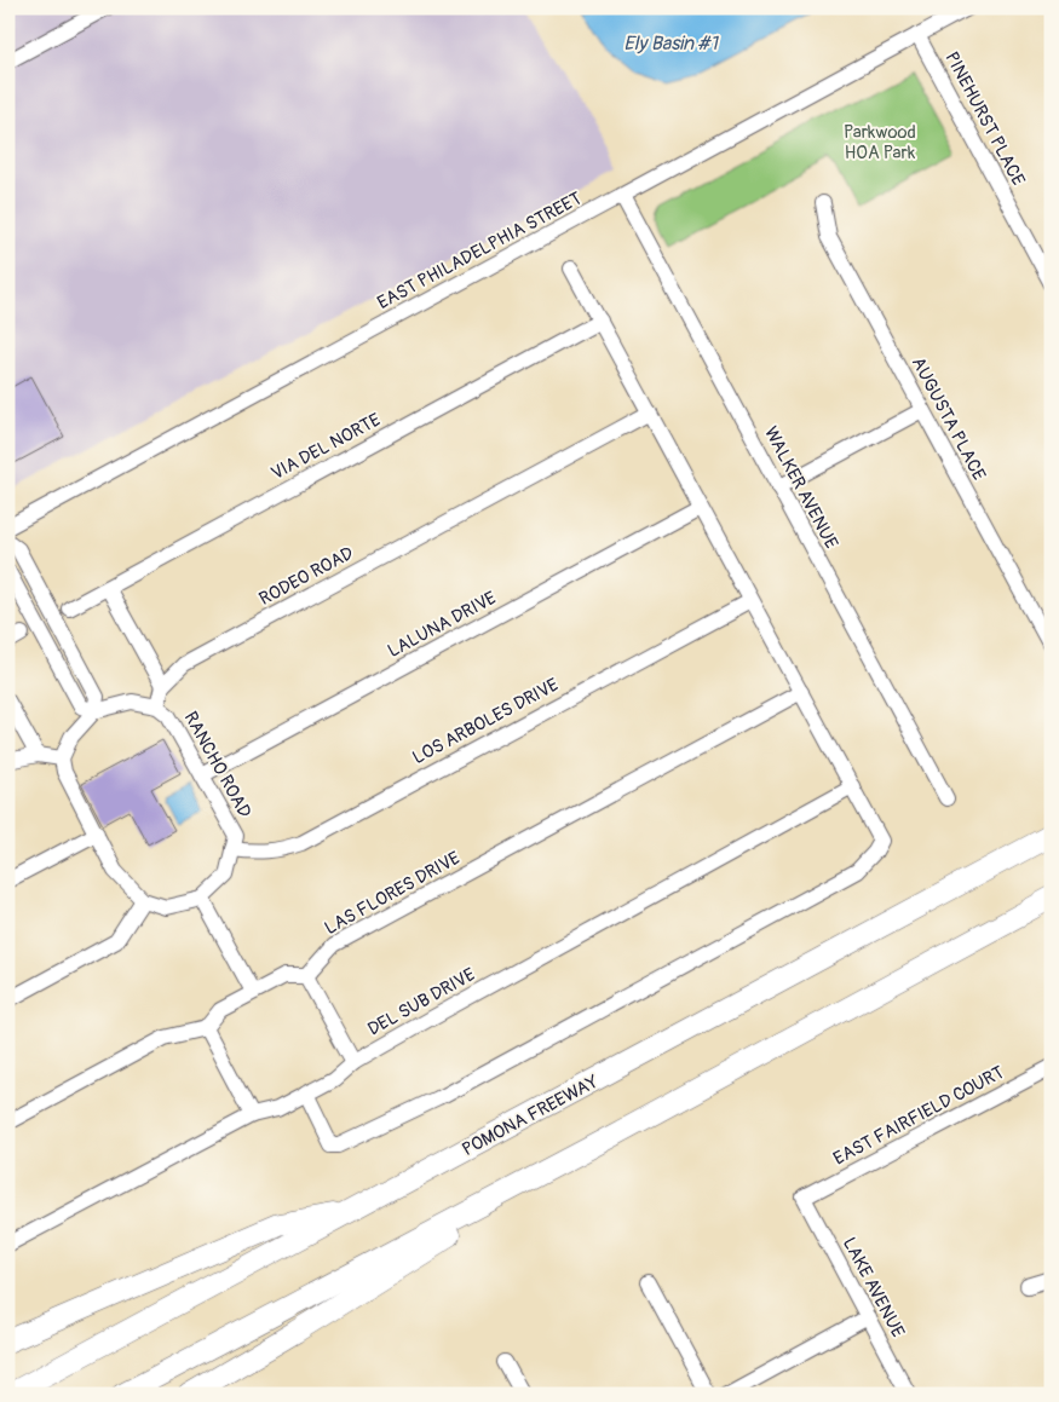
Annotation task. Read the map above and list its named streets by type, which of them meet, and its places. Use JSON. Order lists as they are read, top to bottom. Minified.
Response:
{"streets":{"highway":["POMONA FREEWAY"],"street":["PINEHURST PLACE","EAST PHILADELPHIA STREET","AUGUSTA PLACE","VIA DEL NORTE","WALKER AVENUE","RODEO ROAD","LALUNA DRIVE","LOS ARBOLES DRIVE","RANCHO ROAD","LAS FLORES DRIVE","DEL SUB DRIVE","EAST FAIRFIELD COURT","LAKE AVENUE"]},"crossings":[["PINEHURST PLACE","EAST PHILADELPHIA STREET"],["EAST PHILADELPHIA STREET","WALKER AVENUE"],["LALUNA DRIVE","LOS ARBOLES DRIVE"],["LALUNA DRIVE","RANCHO ROAD"],["LOS ARBOLES DRIVE","RANCHO ROAD"],["EAST FAIRFIELD COURT","LAKE AVENUE"]],"water":["Ely Basin #1"],"parks":["Parkwood HOA Park"]}
